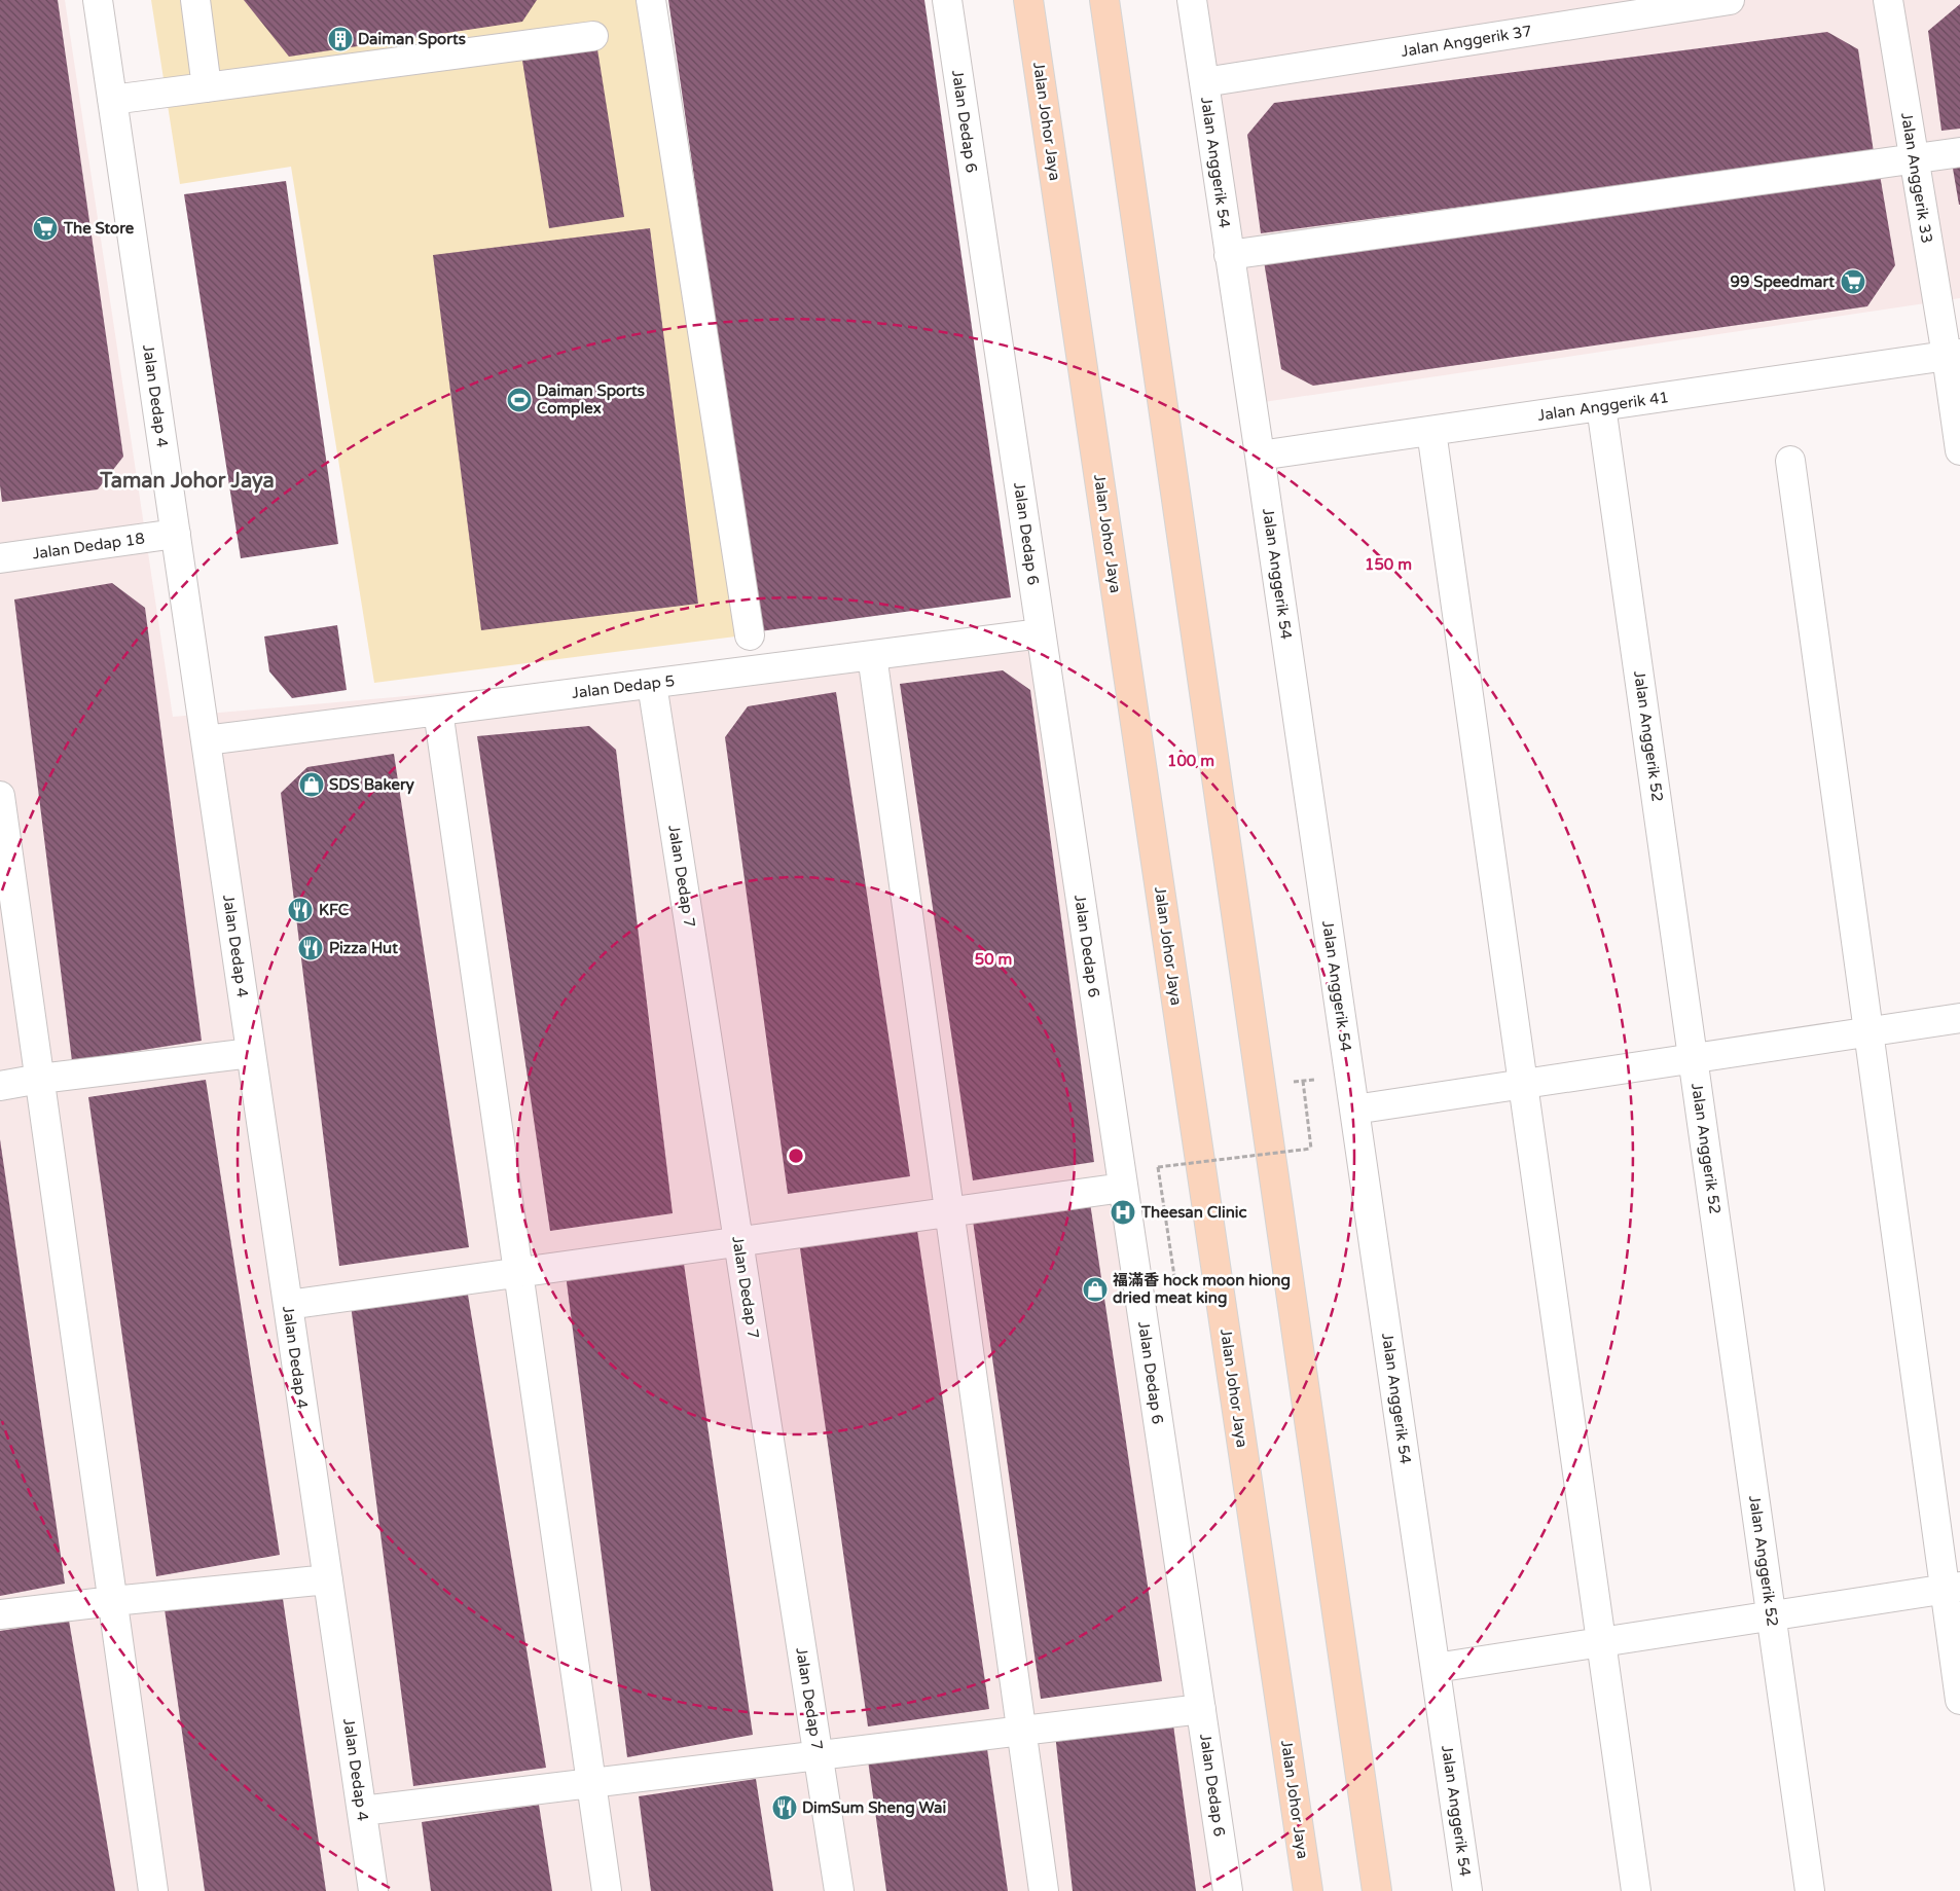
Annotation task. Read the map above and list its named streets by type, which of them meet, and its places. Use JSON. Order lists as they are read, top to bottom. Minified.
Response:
{"streets":{"main road":["Jalan Johor Jaya"],"street":["Jalan Anggerik 37","Jalan Dedap 6","Jalan Anggerik 54","Jalan Anggerik 33","Jalan Dedap 4","Jalan Anggerik 41","Jalan Dedap 18","Jalan Dedap 5","Jalan Anggerik 52","Jalan Dedap 7"]},"crossings":[["Jalan Anggerik 37","Jalan Anggerik 54"],["Jalan Dedap 6","Jalan Dedap 5"],["Jalan Anggerik 54","Jalan Anggerik 41"],["Jalan Anggerik 33","Jalan Anggerik 41"],["Jalan Dedap 4","Jalan Dedap 18"],["Jalan Dedap 4","Jalan Dedap 5"],["Jalan Anggerik 41","Jalan Anggerik 52"],["Jalan Dedap 5","Jalan Dedap 7"]],"districts":["Taman Johor Jaya"],"places":{"building":["Daiman Sports"],"supermarket":["The Store","99 Speedmart"],"sports":["Daiman Sports Complex"],"shop":["SDS Bakery","福滿香 hock moon hiong dried meat king"],"restaurant":["KFC","Pizza Hut","DimSum Sheng Wai"],"hospital":["Theesan Clinic"]},"rings":["150 m","100 m","50 m"]}
